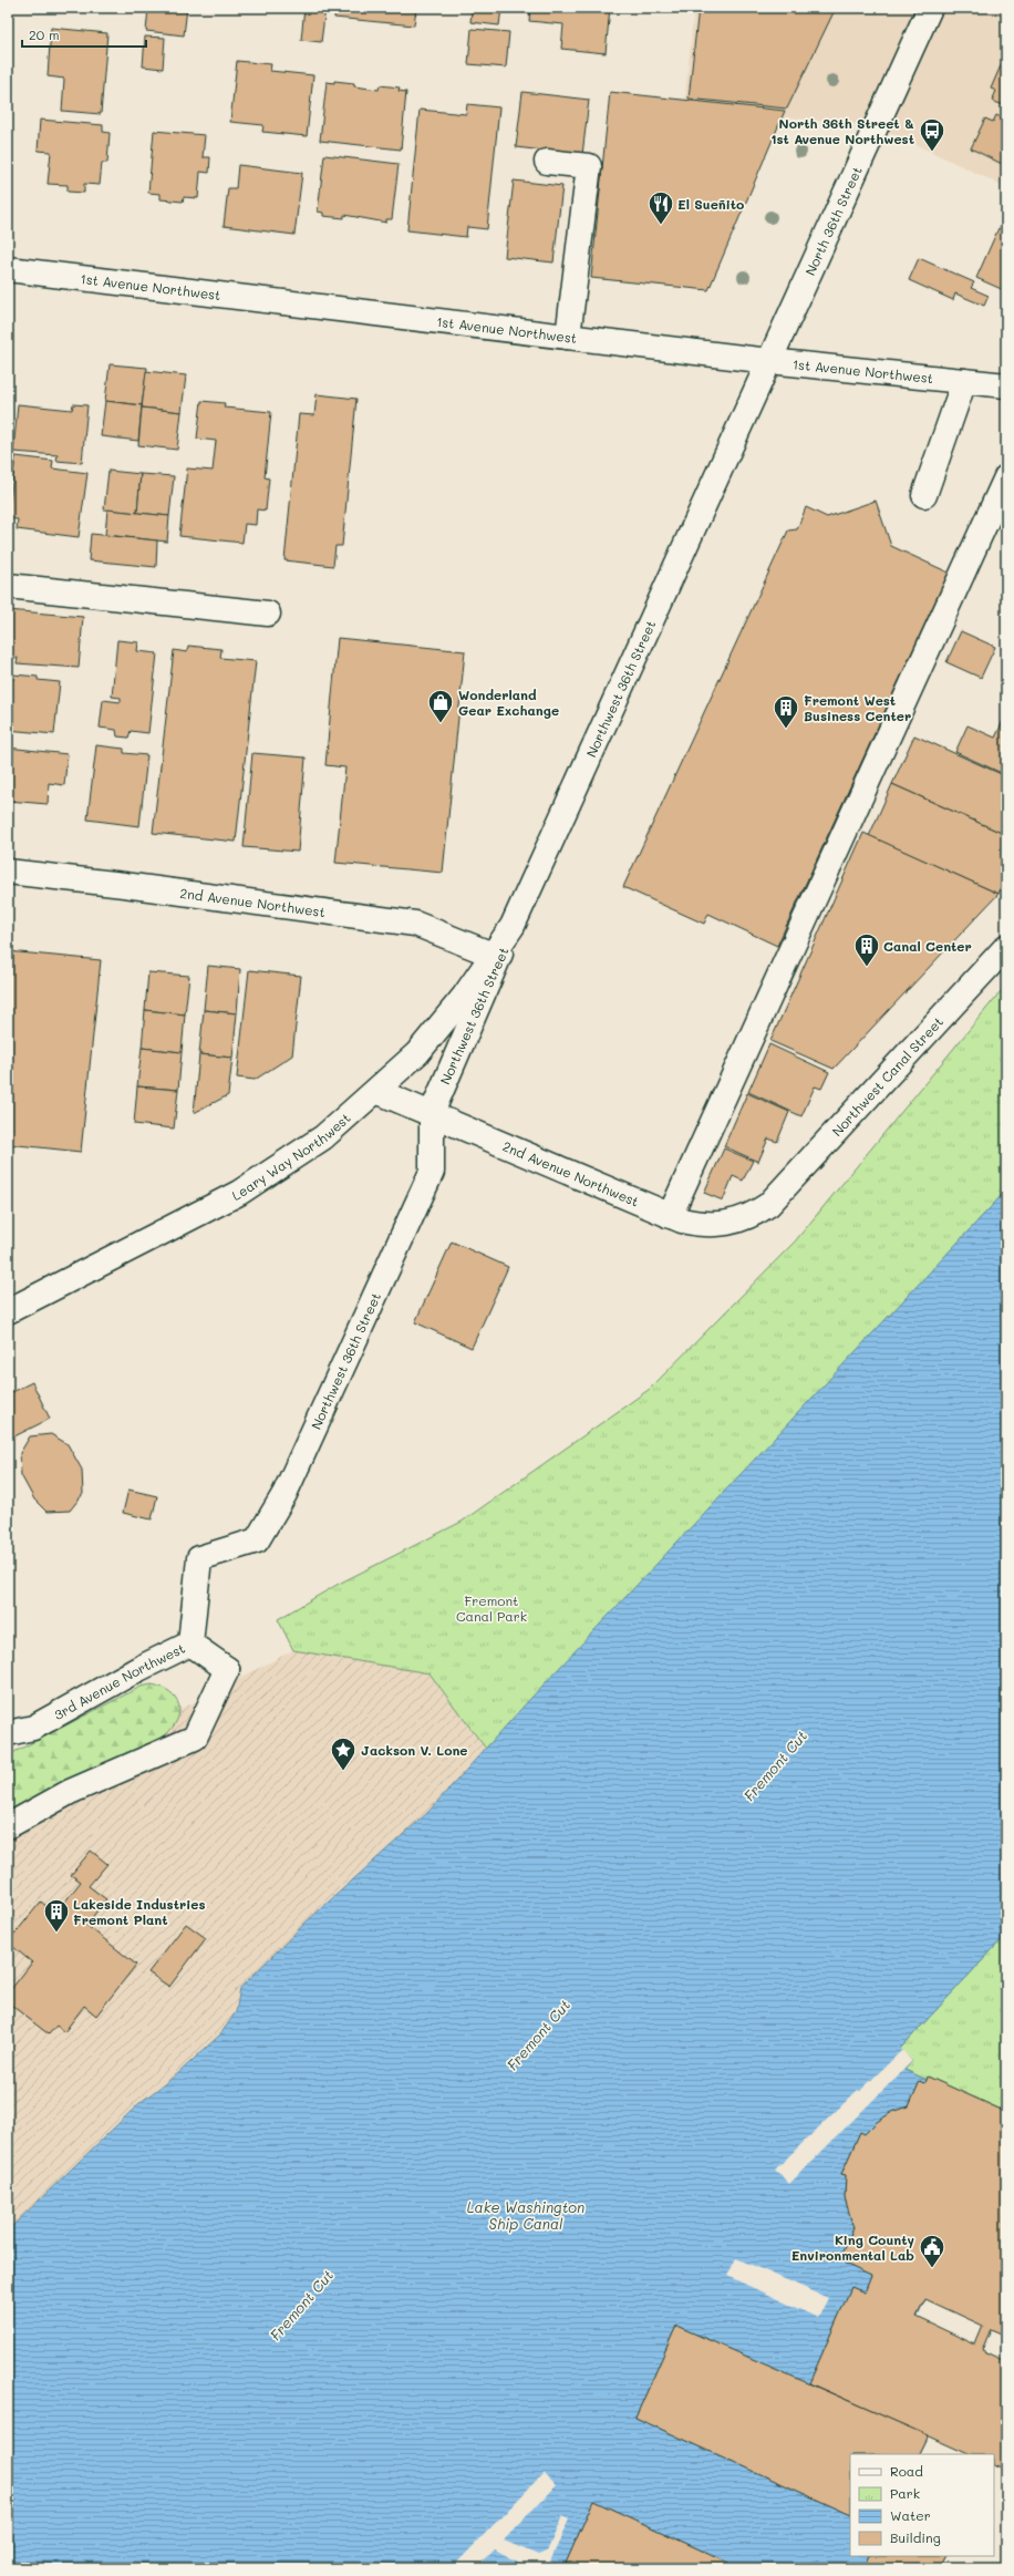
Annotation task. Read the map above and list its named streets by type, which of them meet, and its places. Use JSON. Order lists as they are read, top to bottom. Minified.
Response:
{"streets":{"street":["North 36th Street","1st Avenue Northwest","Northwest 36th Street","2nd Avenue Northwest","Northwest Canal Street","Leary Way Northwest","3rd Avenue Northwest"]},"crossings":[["North 36th Street","1st Avenue Northwest"],["North 36th Street","Northwest 36th Street"],["1st Avenue Northwest","Northwest 36th Street"],["Northwest 36th Street","2nd Avenue Northwest"],["Northwest 36th Street","Leary Way Northwest"],["Northwest 36th Street","3rd Avenue Northwest"],["2nd Avenue Northwest","Northwest Canal Street"],["2nd Avenue Northwest","Leary Way Northwest"]],"water":["Fremont Cut","Lake Washington Ship Canal"],"parks":["Fremont Canal Park"],"places":{"bus stop":["North 36th Street & 1st Avenue Northwest"],"restaurant":["El Sueñito"],"shop":["Wonderland Gear Exchange"],"building":["Fremont West Business Center","Canal Center","Lakeside Industries Fremont Plant"],"place":["Jackson V. Lone"],"public building":["King County Environmental Lab"]},"legend":["Road","Park","Water","Building"],"scale_bar":"20 m"}
